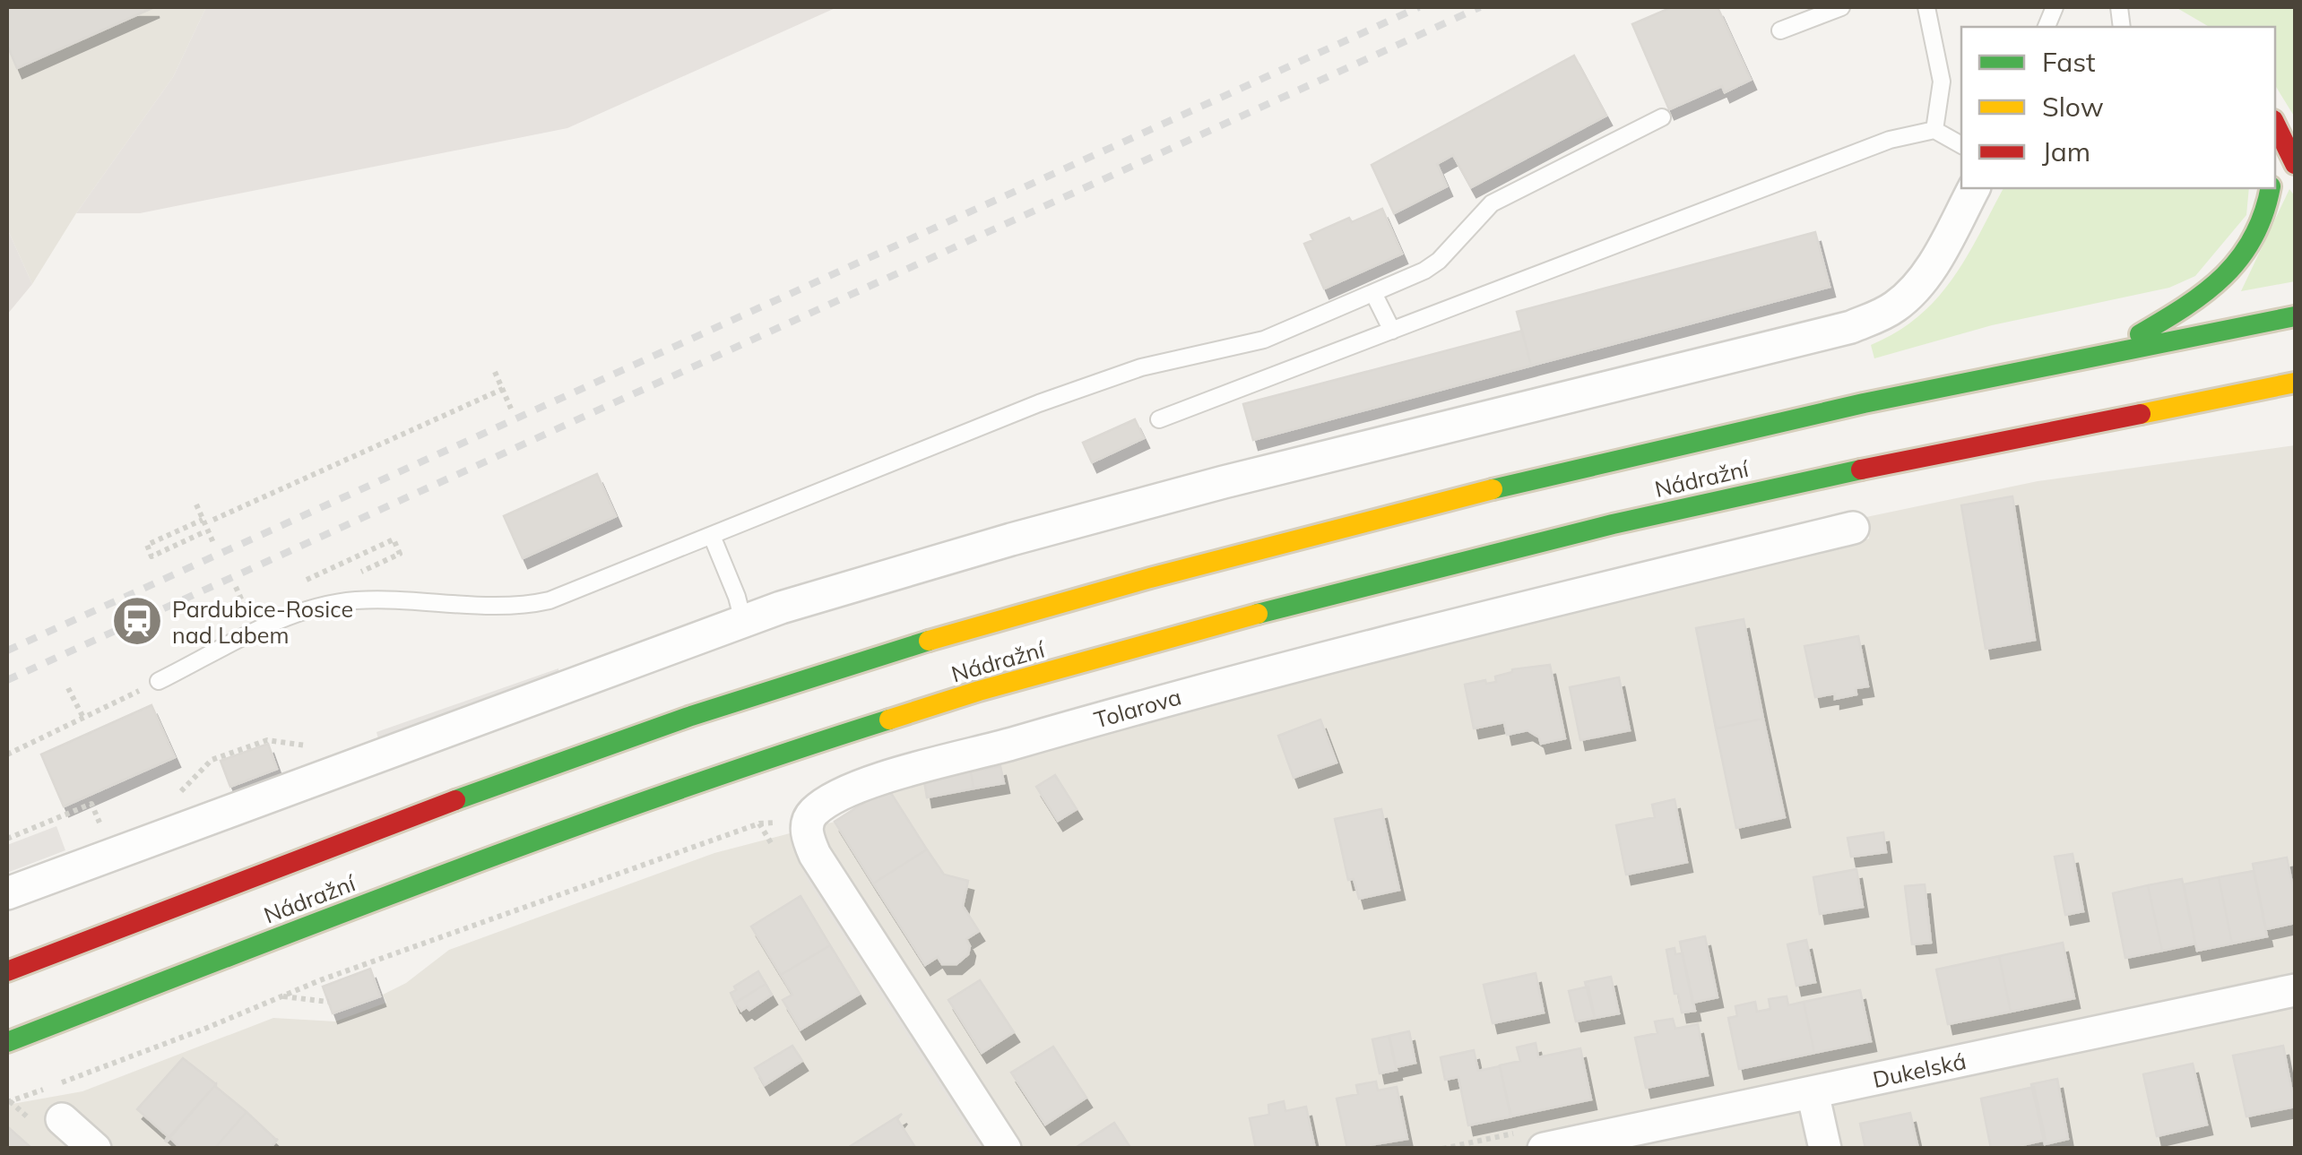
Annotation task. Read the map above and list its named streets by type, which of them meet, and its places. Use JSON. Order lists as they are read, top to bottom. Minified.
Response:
{"streets":{"main road":["Nádražní"],"street":["Tolarova","Dukelská"]},"places":{"station":["Pardubice-Rosice nad Labem"]},"legend":["Fast","Slow","Jam"]}
